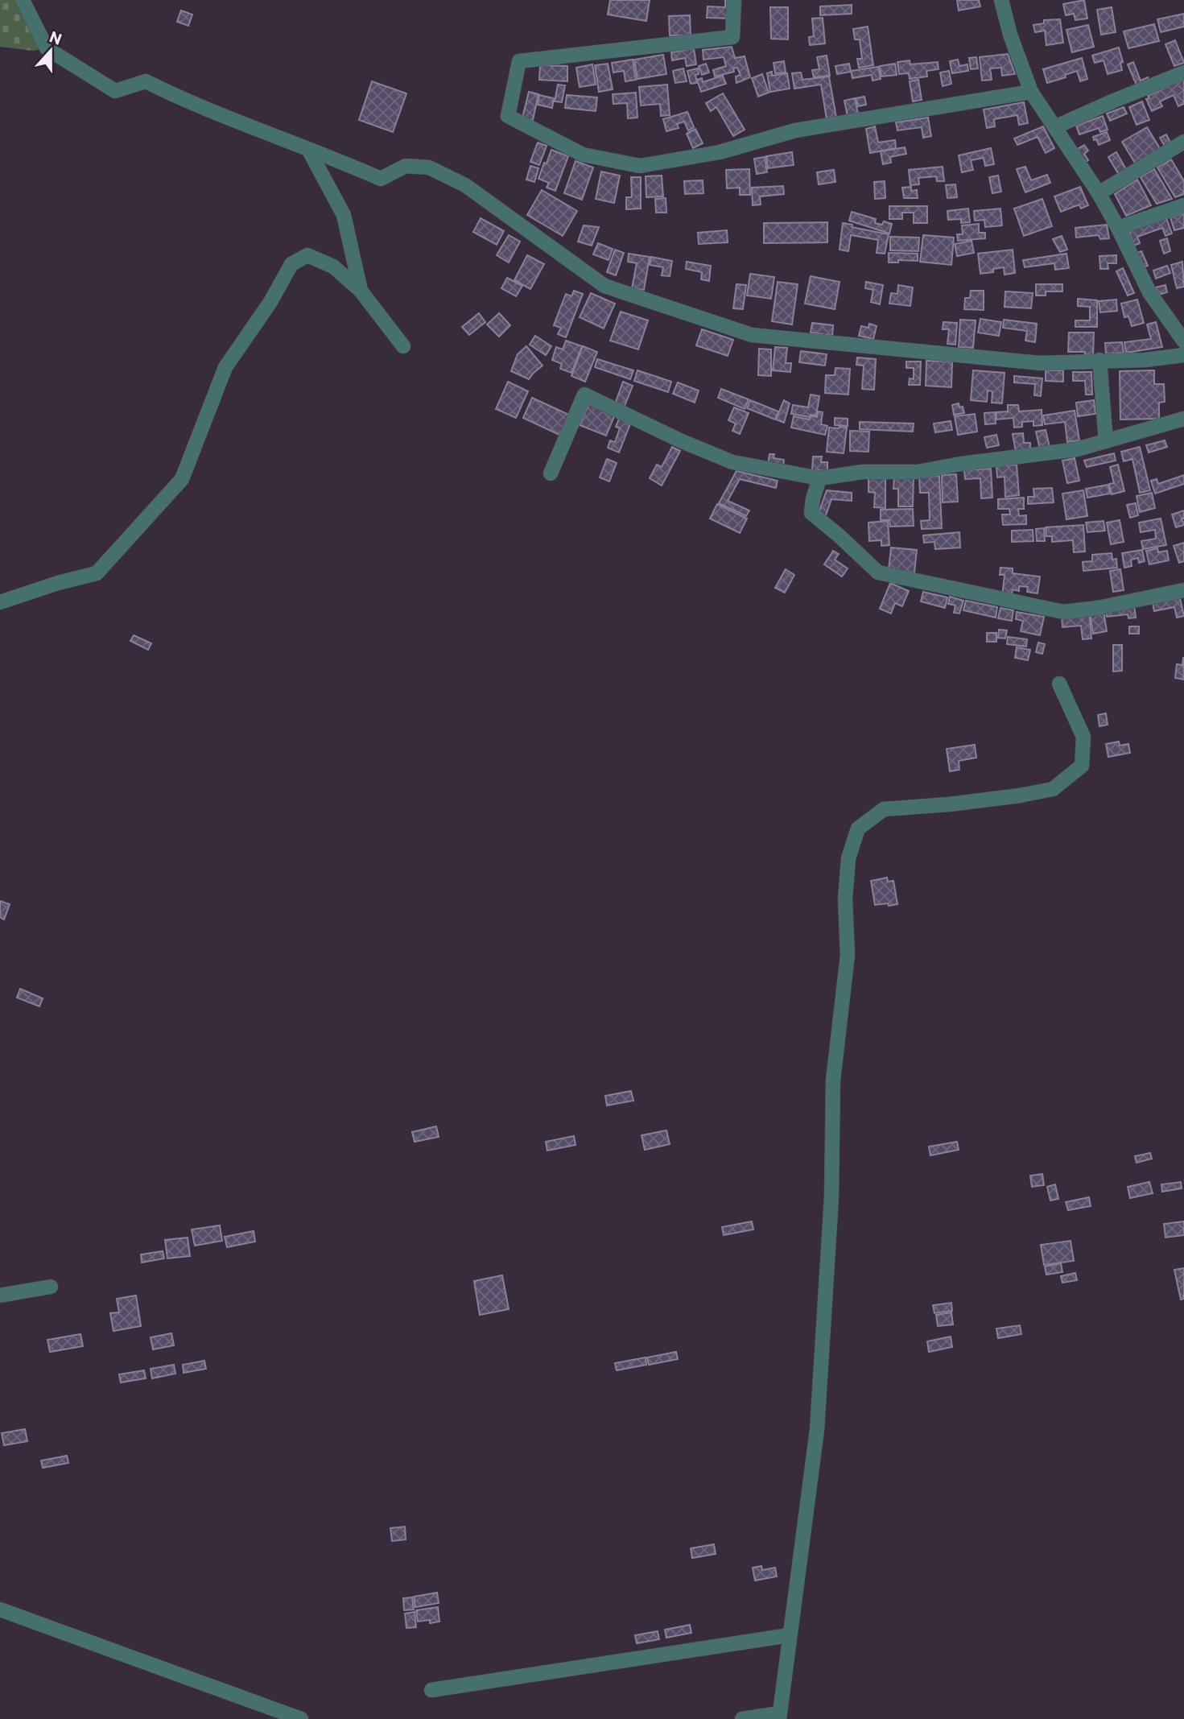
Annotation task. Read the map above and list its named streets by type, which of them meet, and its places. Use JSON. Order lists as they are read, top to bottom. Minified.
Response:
{"north":"top"}
